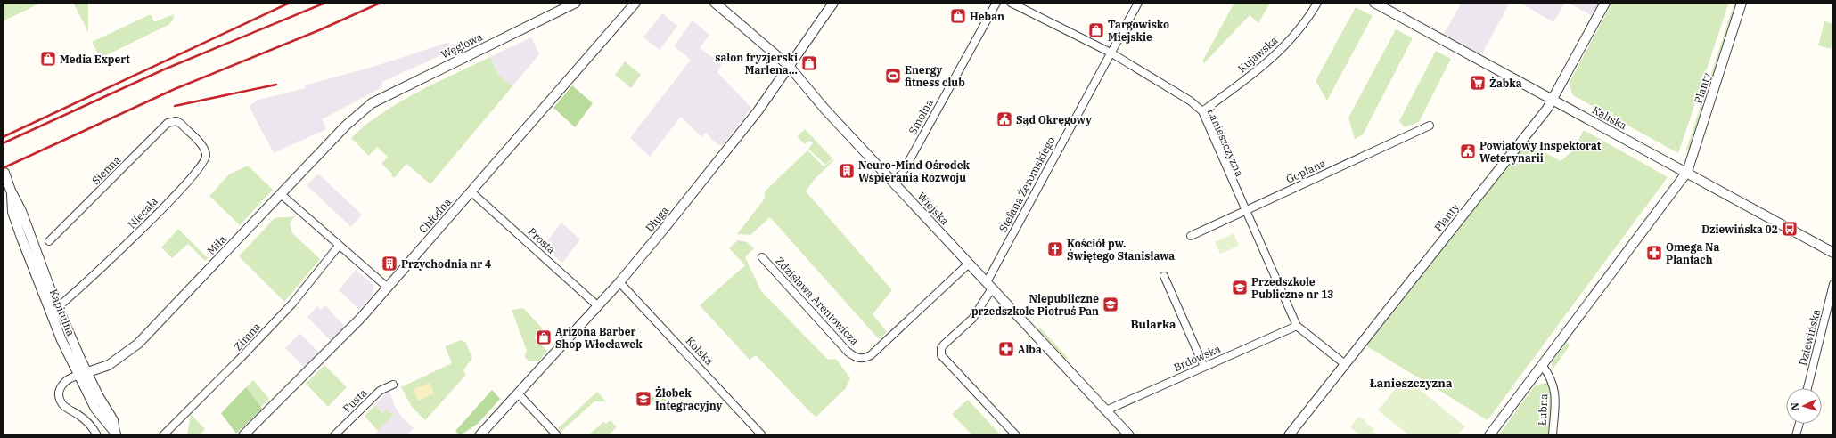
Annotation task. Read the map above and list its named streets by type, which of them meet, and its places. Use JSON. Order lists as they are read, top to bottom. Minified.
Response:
{"streets":{"street":["Węglowa","Kujawska","Planty","Smolna","Kaliska","Łanieszczyzna","Sienna","Goplana","Stefana Żeromskiego","Wiejska","Niecała","Chłodna","Długa","Prosta","Miła","Zdzisława Arentowicza","Kapitulna","Zimna","Dziewińska","Kolska","Brdowska","Pusta","Łubna"]},"crossings":[["Węglowa","Miła"],["Kujawska","Łanieszczyzna"],["Planty","Kaliska"],["Planty","Łanieszczyzna"],["Planty","Łubna"],["Smolna","Wiejska"],["Łanieszczyzna","Goplana"],["Łanieszczyzna","Stefana Żeromskiego"],["Łanieszczyzna","Brdowska"],["Sienna","Niecała"],["Stefana Żeromskiego","Wiejska"],["Wiejska","Długa"],["Wiejska","Zdzisława Arentowicza"],["Wiejska","Brdowska"],["Niecała","Kapitulna"],["Chłodna","Prosta"],["Długa","Prosta"],["Długa","Kolska"],["Miła","Kapitulna"]],"districts":["Bularka","Łanieszczyzna"],"places":{"shop":["Heban","Targowisko Miejskie","Media Expert","salon fryzjerski Marlena...","Arizona Barber Shop Włocławek"],"sports":["Energy fitness club"],"supermarket":["Żabka"],"public building":["Sąd Okręgowy","Powiatowy Inspektorat Weterynarii"],"building":["Neuro-Mind Ośrodek Wspierania Rozwoju","Przychodnia nr 4"],"bus stop":["Dziewińska 02"],"church":["Kościół pw. Świętego Stanisława"],"pharmacy":["Omega Na Plantach","Alba"],"school or university":["Przedszkole Publiczne nr 13","Niepubliczne przedszkole Piotruś Pan","Żłobek Integracyjny"]},"north":"left"}
